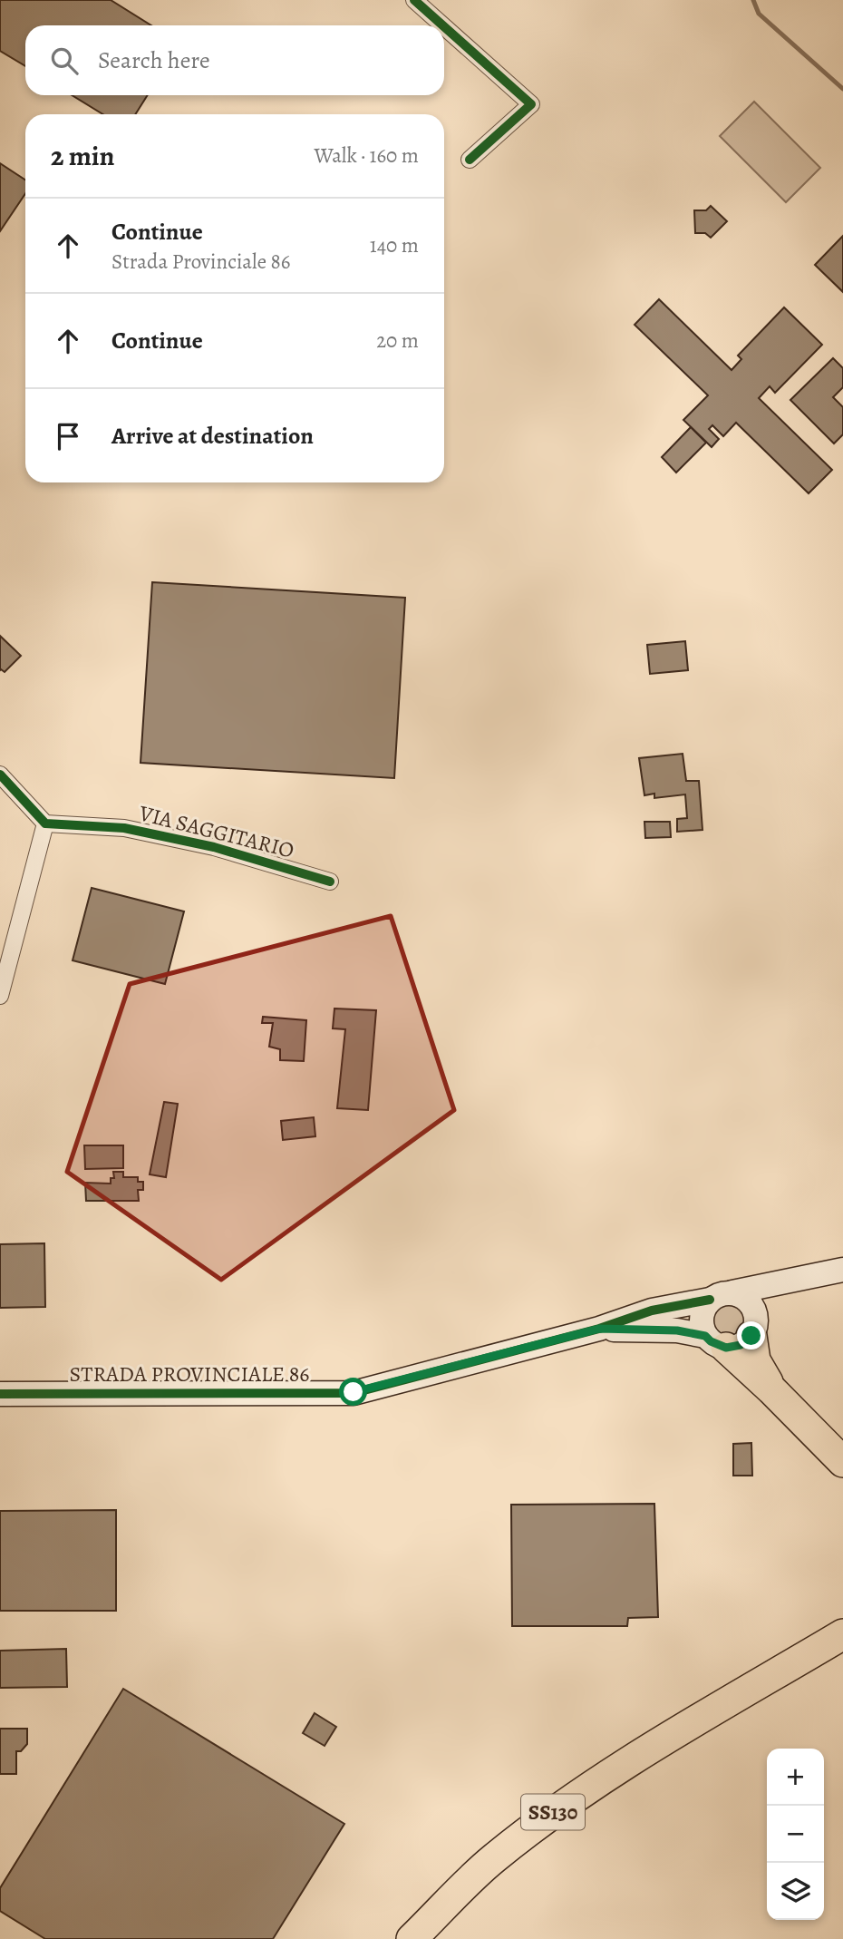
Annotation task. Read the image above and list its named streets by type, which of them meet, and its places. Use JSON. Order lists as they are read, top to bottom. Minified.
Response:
{"streets":{"highway":["SS130"],"street":["VIA SAGGITARIO","STRADA PROVINCIALE 86"]},"page":{"search":"Search here","heading":["2 min","Walk · 160 m"],"list":[["Continue","Strada Provinciale 86","140 m"],["Continue","20 m"],"Arrive at destination"],"map_buttons":["+","−"]}}
